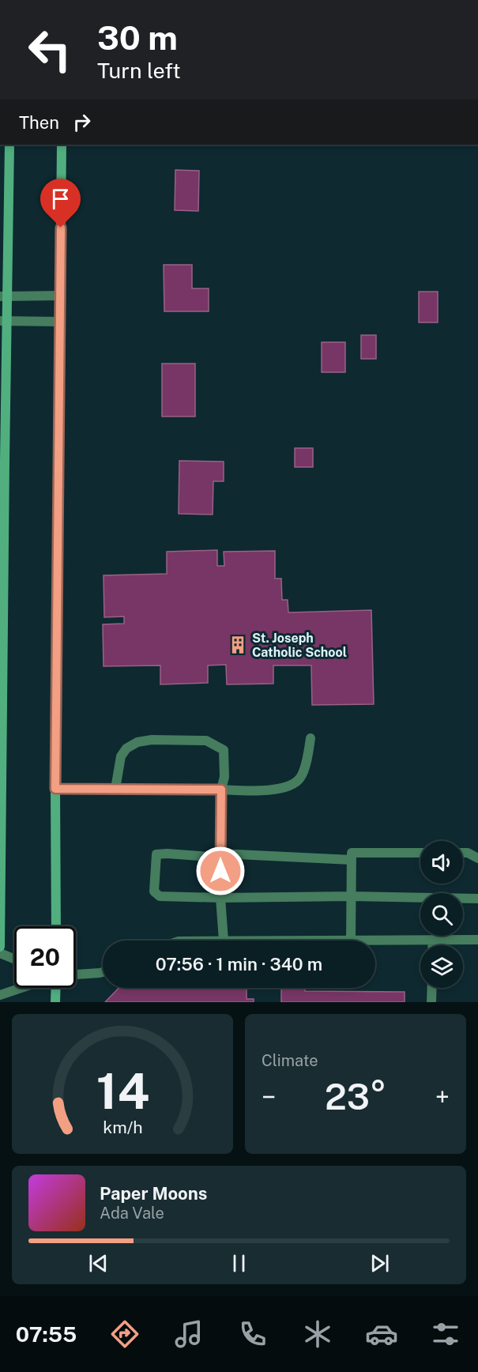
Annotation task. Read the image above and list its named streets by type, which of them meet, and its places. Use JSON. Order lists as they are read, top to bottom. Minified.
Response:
{"places":{"building":["St. Joseph Catholic School"]},"page":{"turn":["30 m","Turn left"],"then":"Then","limit":"20","trip":"07:56 · 1 min · 340 m","tile":"Climate","heat":["−","23°","+"],"song":["Paper Moons","Ada Vale"],"tabs":"07:55","gauge":["14","km/h"]}}
